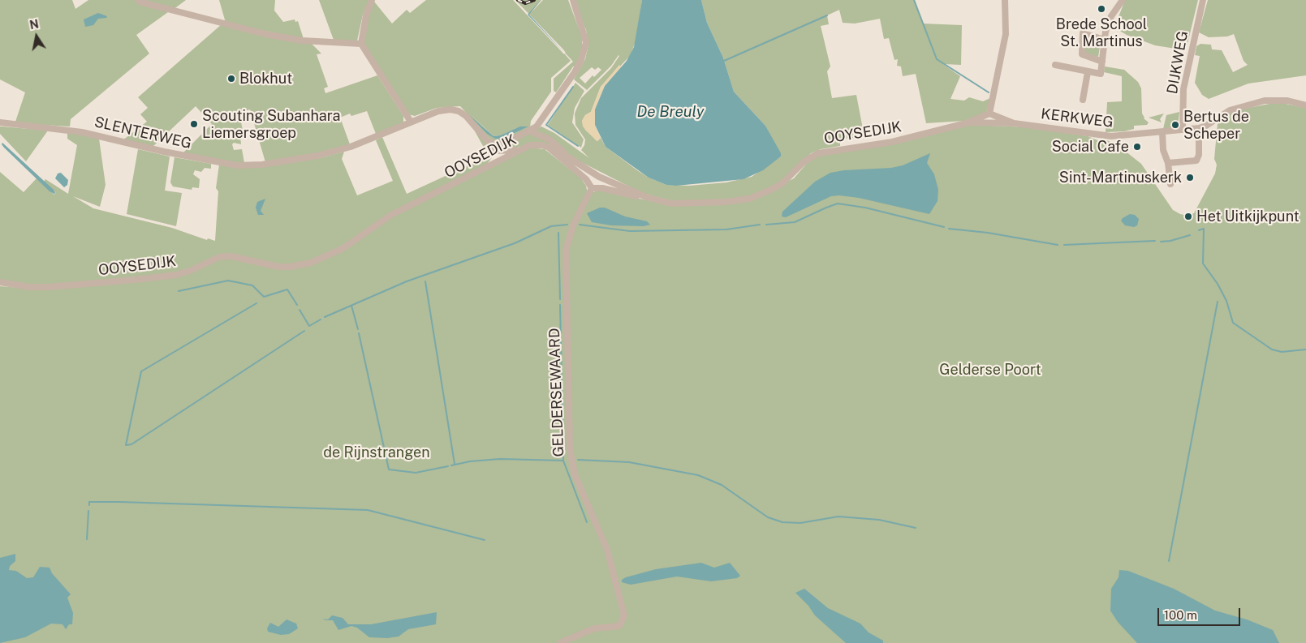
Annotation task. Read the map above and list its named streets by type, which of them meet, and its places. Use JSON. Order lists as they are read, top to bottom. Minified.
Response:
{"streets":{"street":["DIJKWEG","KERKWEG","SLENTERWEG","OOYSEDIJK","GELDERSEWAARD"]},"crossings":[["DIJKWEG","KERKWEG"],["KERKWEG","OOYSEDIJK"]],"water":["De Breuly"],"parks":["Gelderse Poort","de Rijnstrangen"],"places":["Brede School St. Martinus","Blokhut","Scouting Subanhara Liemersgroep","Bertus de Scheper","Social Cafe","Sint-Martinuskerk","Het Uitkijkpunt"],"scale_bar":"100 m","north":"top"}
